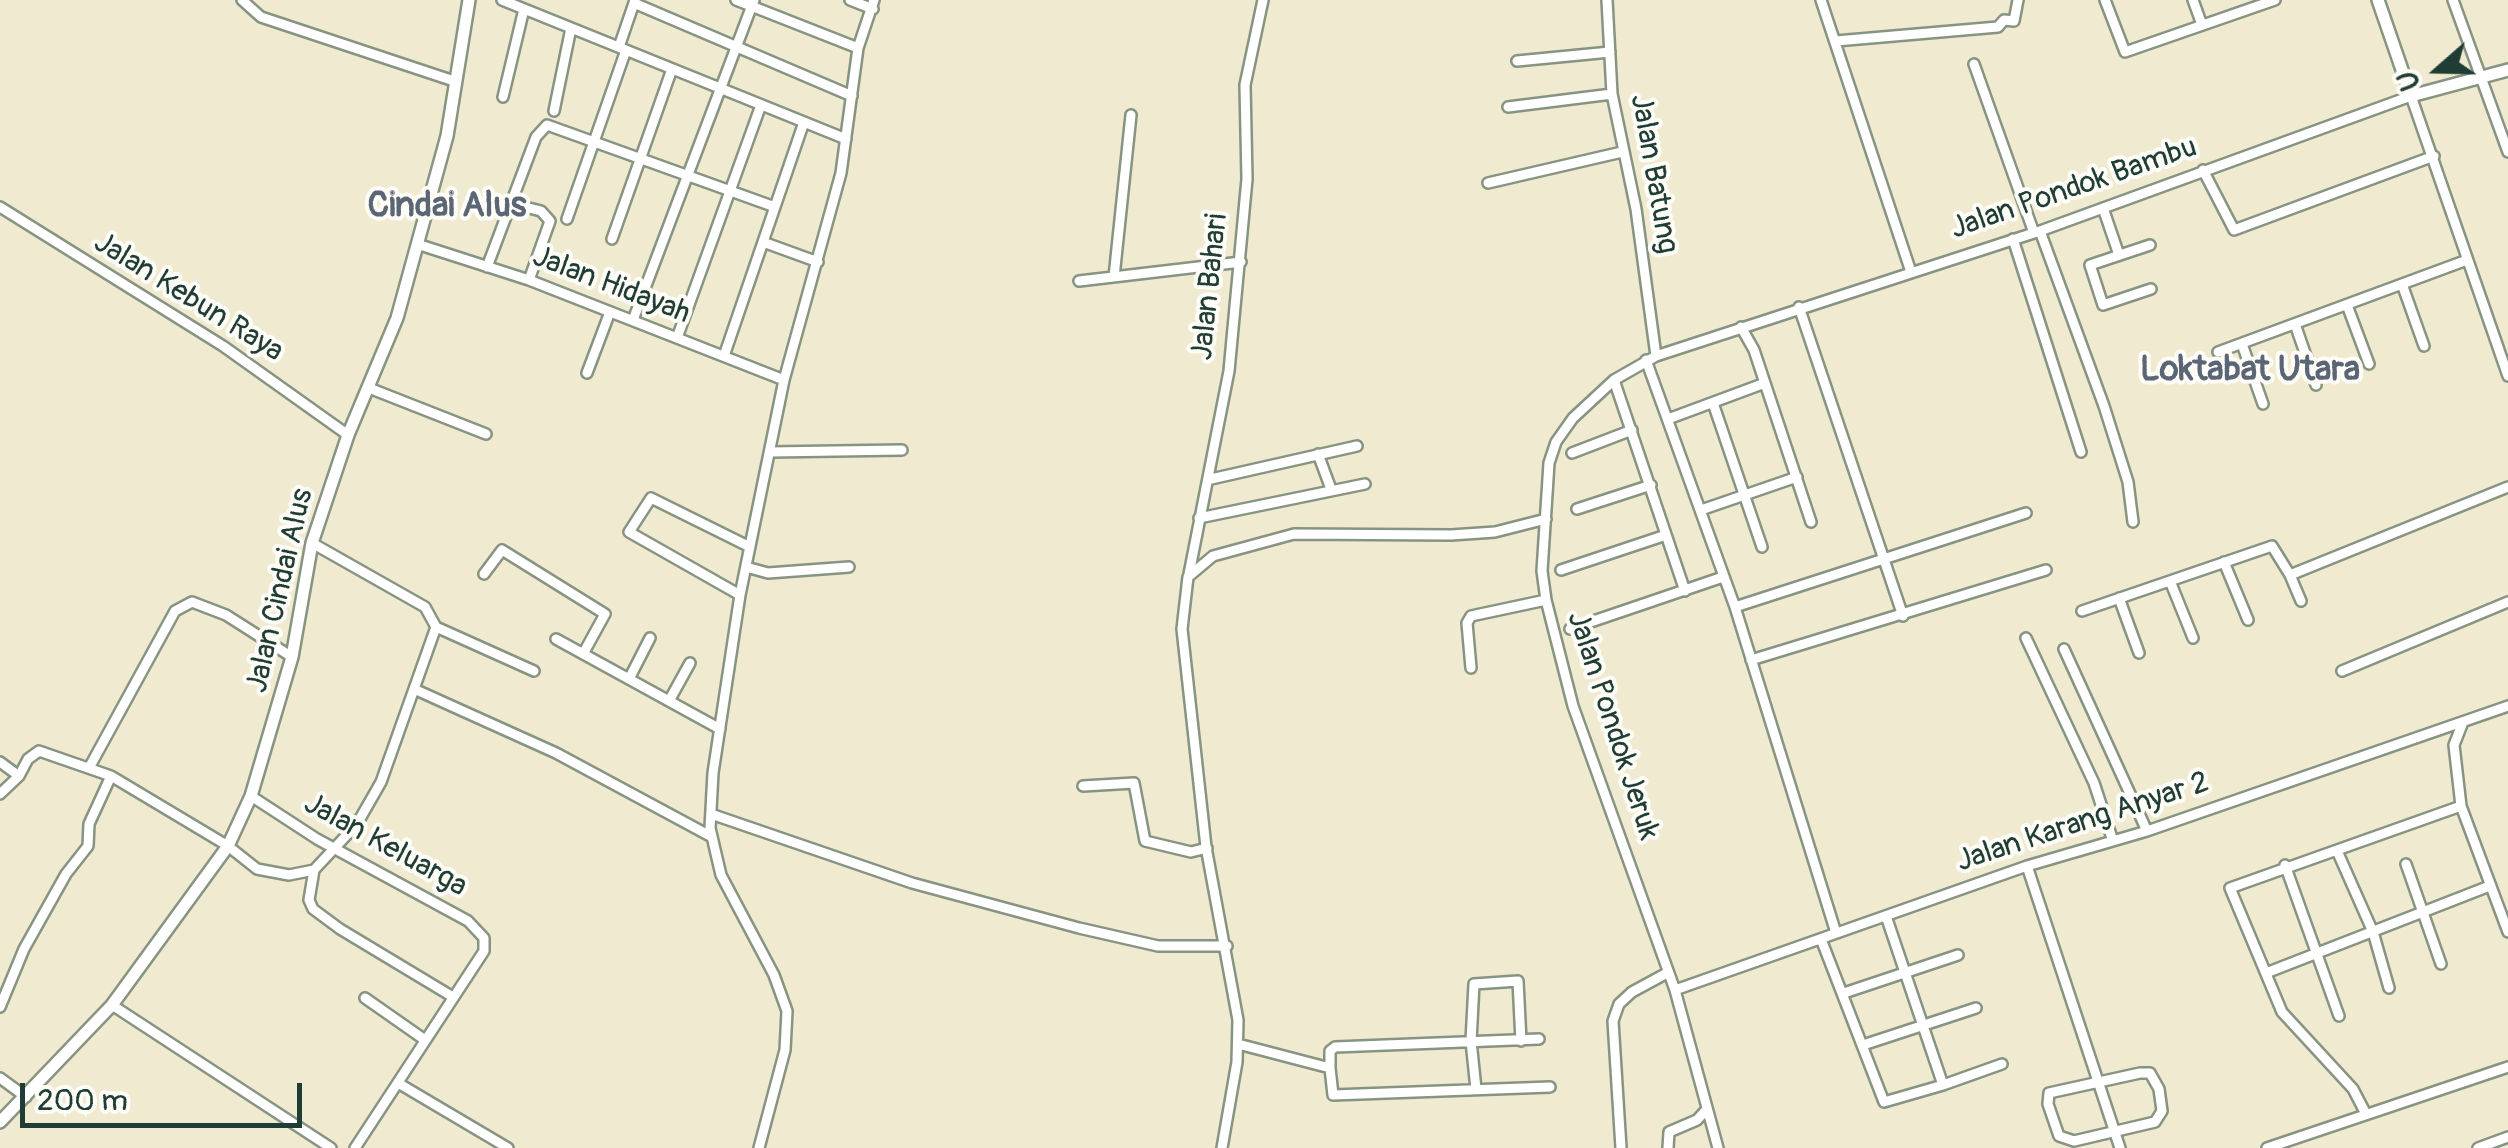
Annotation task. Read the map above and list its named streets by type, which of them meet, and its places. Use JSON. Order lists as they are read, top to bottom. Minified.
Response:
{"streets":{"street":["Jalan Batung","Jalan Pondok Bambu","Jalan Hidayah","Jalan Bahari","Jalan Kebun Raya","Jalan Cindai Alus","Jalan Pondok Jeruk","Jalan Karang Anyar 2","Jalan Keluarga"]},"crossings":[["Jalan Batung","Jalan Pondok Bambu"],["Jalan Batung","Jalan Pondok Jeruk"],["Jalan Batung","Jalan Karang Anyar 2"],["Jalan Pondok Bambu","Jalan Pondok Jeruk"],["Jalan Hidayah","Jalan Cindai Alus"],["Jalan Kebun Raya","Jalan Cindai Alus"],["Jalan Cindai Alus","Jalan Keluarga"],["Jalan Pondok Jeruk","Jalan Karang Anyar 2"]],"districts":["Cindai Alus","Loktabat Utara"],"scale_bar":"200 m","north":"left"}
